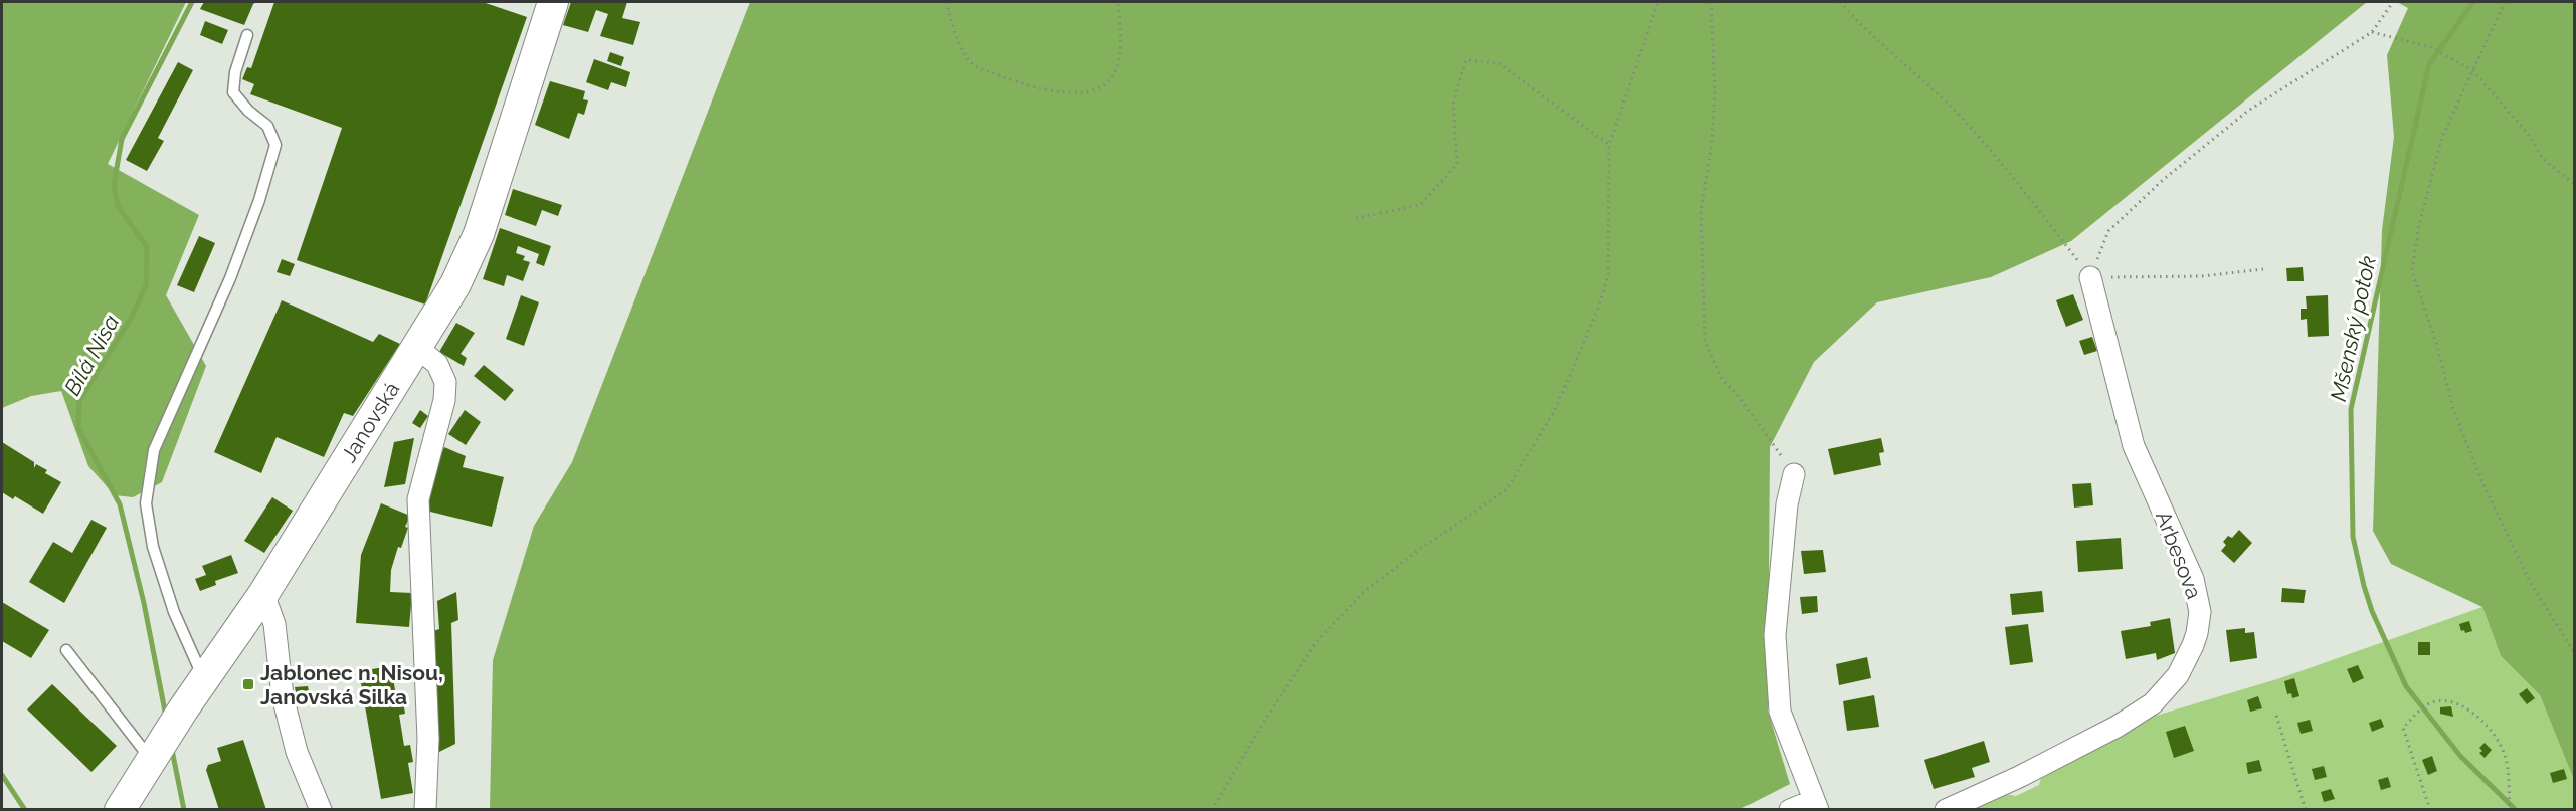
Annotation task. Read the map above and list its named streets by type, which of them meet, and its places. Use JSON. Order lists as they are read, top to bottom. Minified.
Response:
{"streets":{"street":["Janovská","Arbesova"]},"water":["Mšenský potok","Bílá Nisa"],"places":{"transit":["Jablonec n. Nisou, Janovská Silka"]}}
